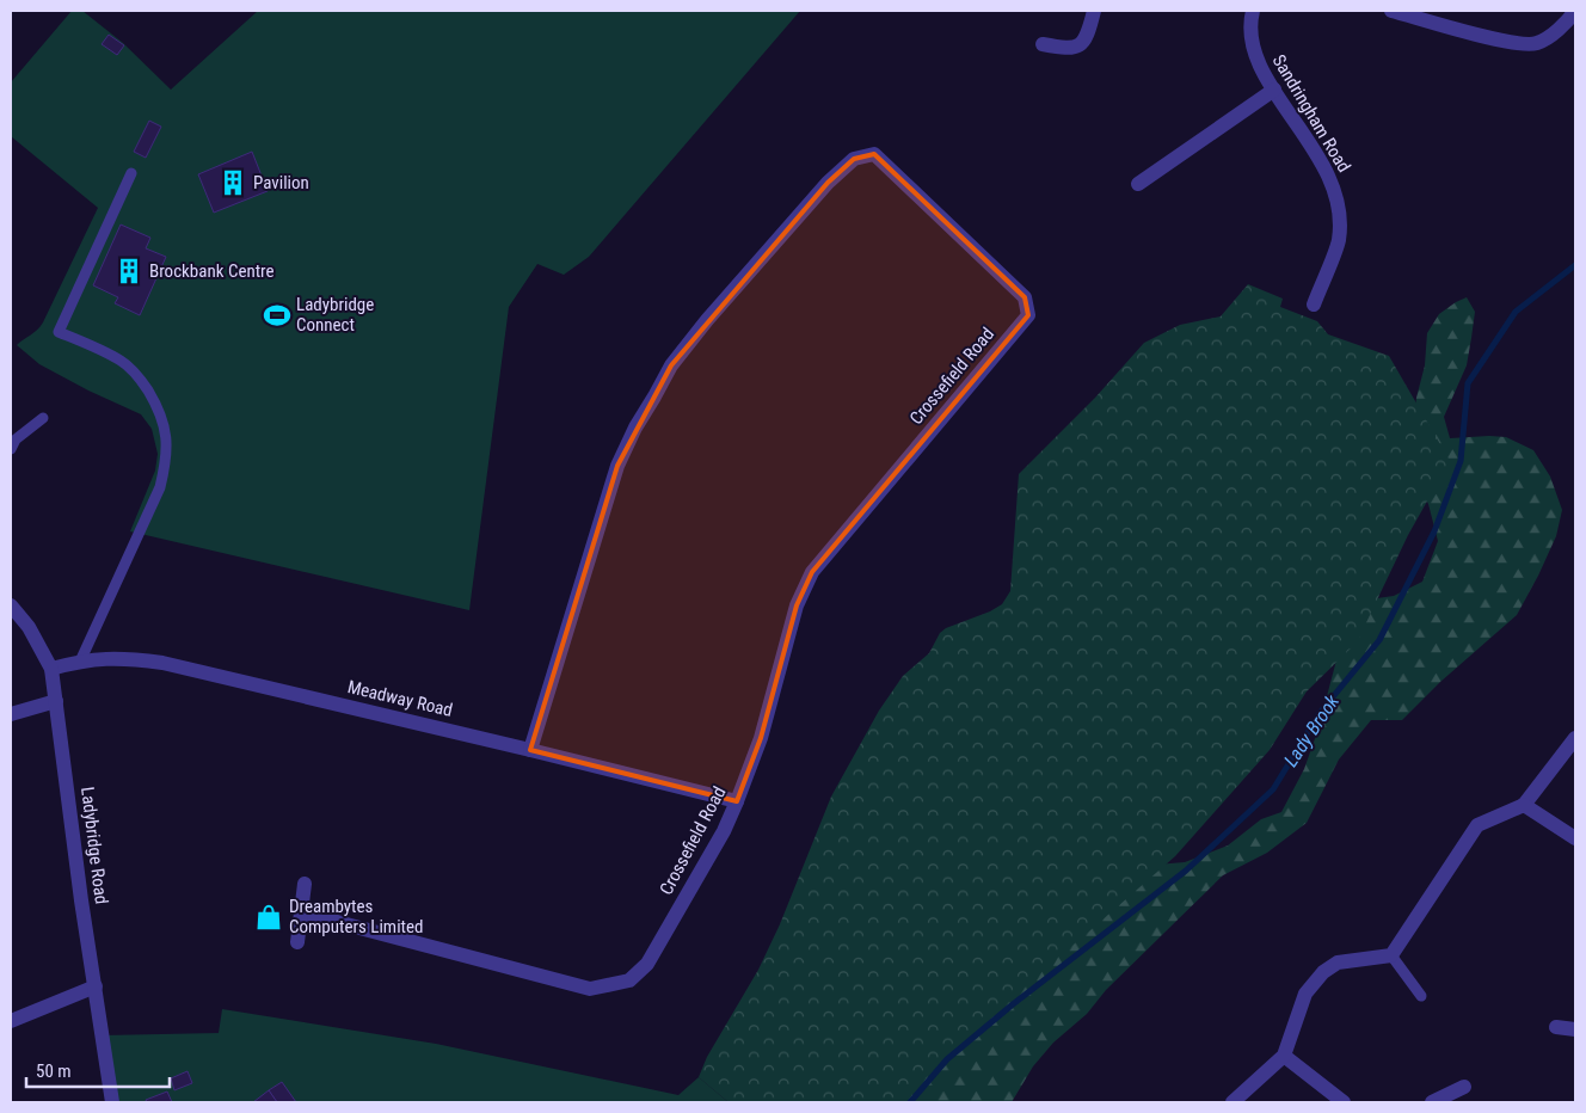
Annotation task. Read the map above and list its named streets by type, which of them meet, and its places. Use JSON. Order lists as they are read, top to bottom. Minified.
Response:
{"streets":{"street":["Sandringham Road","Crossefield Road","Meadway Road","Ladybridge Road"]},"crossings":[["Crossefield Road","Meadway Road"],["Meadway Road","Ladybridge Road"]],"water":["Lady Brook"],"places":{"building":["Pavilion","Brockbank Centre"],"sports":["Ladybridge Connect"],"shop":["Dreambytes Computers Limited"]},"scale_bar":"50 m"}
